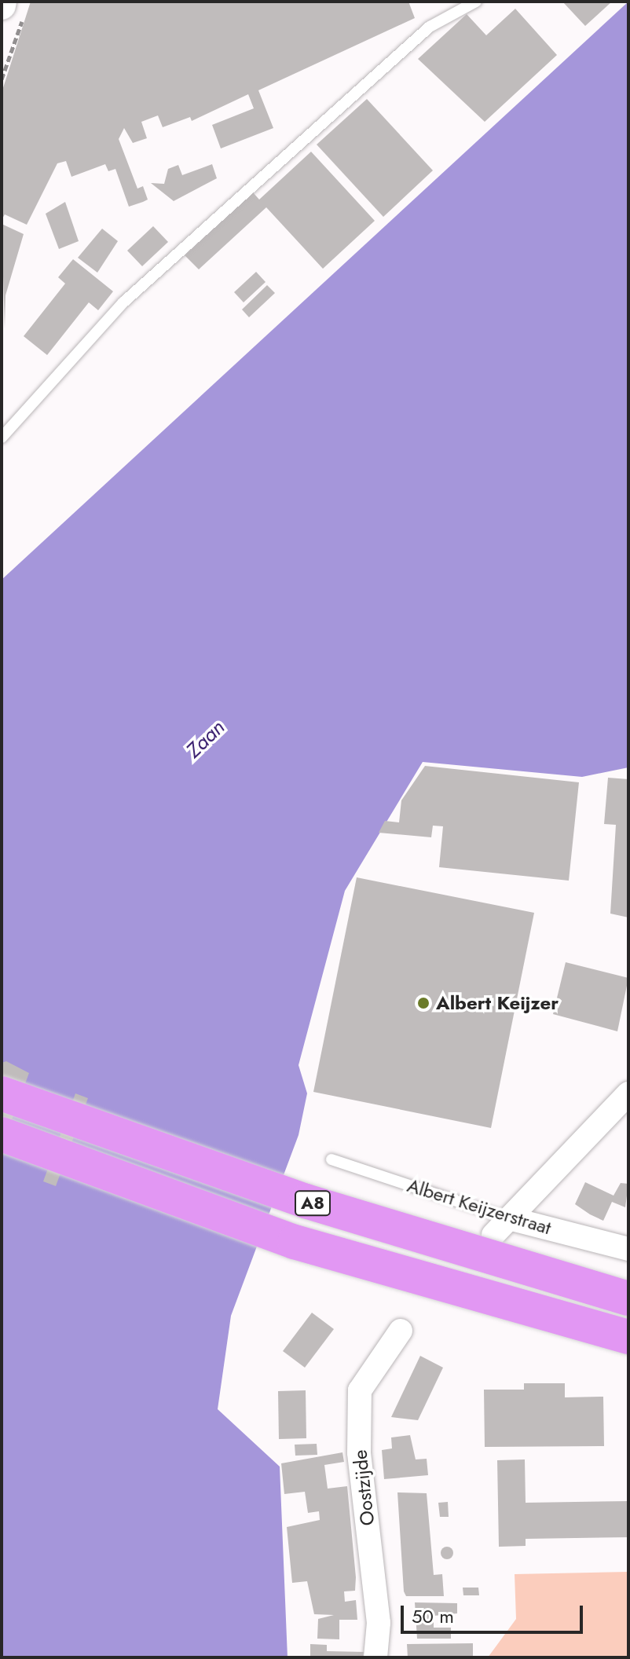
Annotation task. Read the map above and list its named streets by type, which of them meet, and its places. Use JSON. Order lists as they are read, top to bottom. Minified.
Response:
{"streets":{"highway":["A8"],"street":["Albert Keijzerstraat","Oostzijde"]},"water":["Zaan"],"places":["Albert Keijzer"],"scale_bar":"50 m"}
